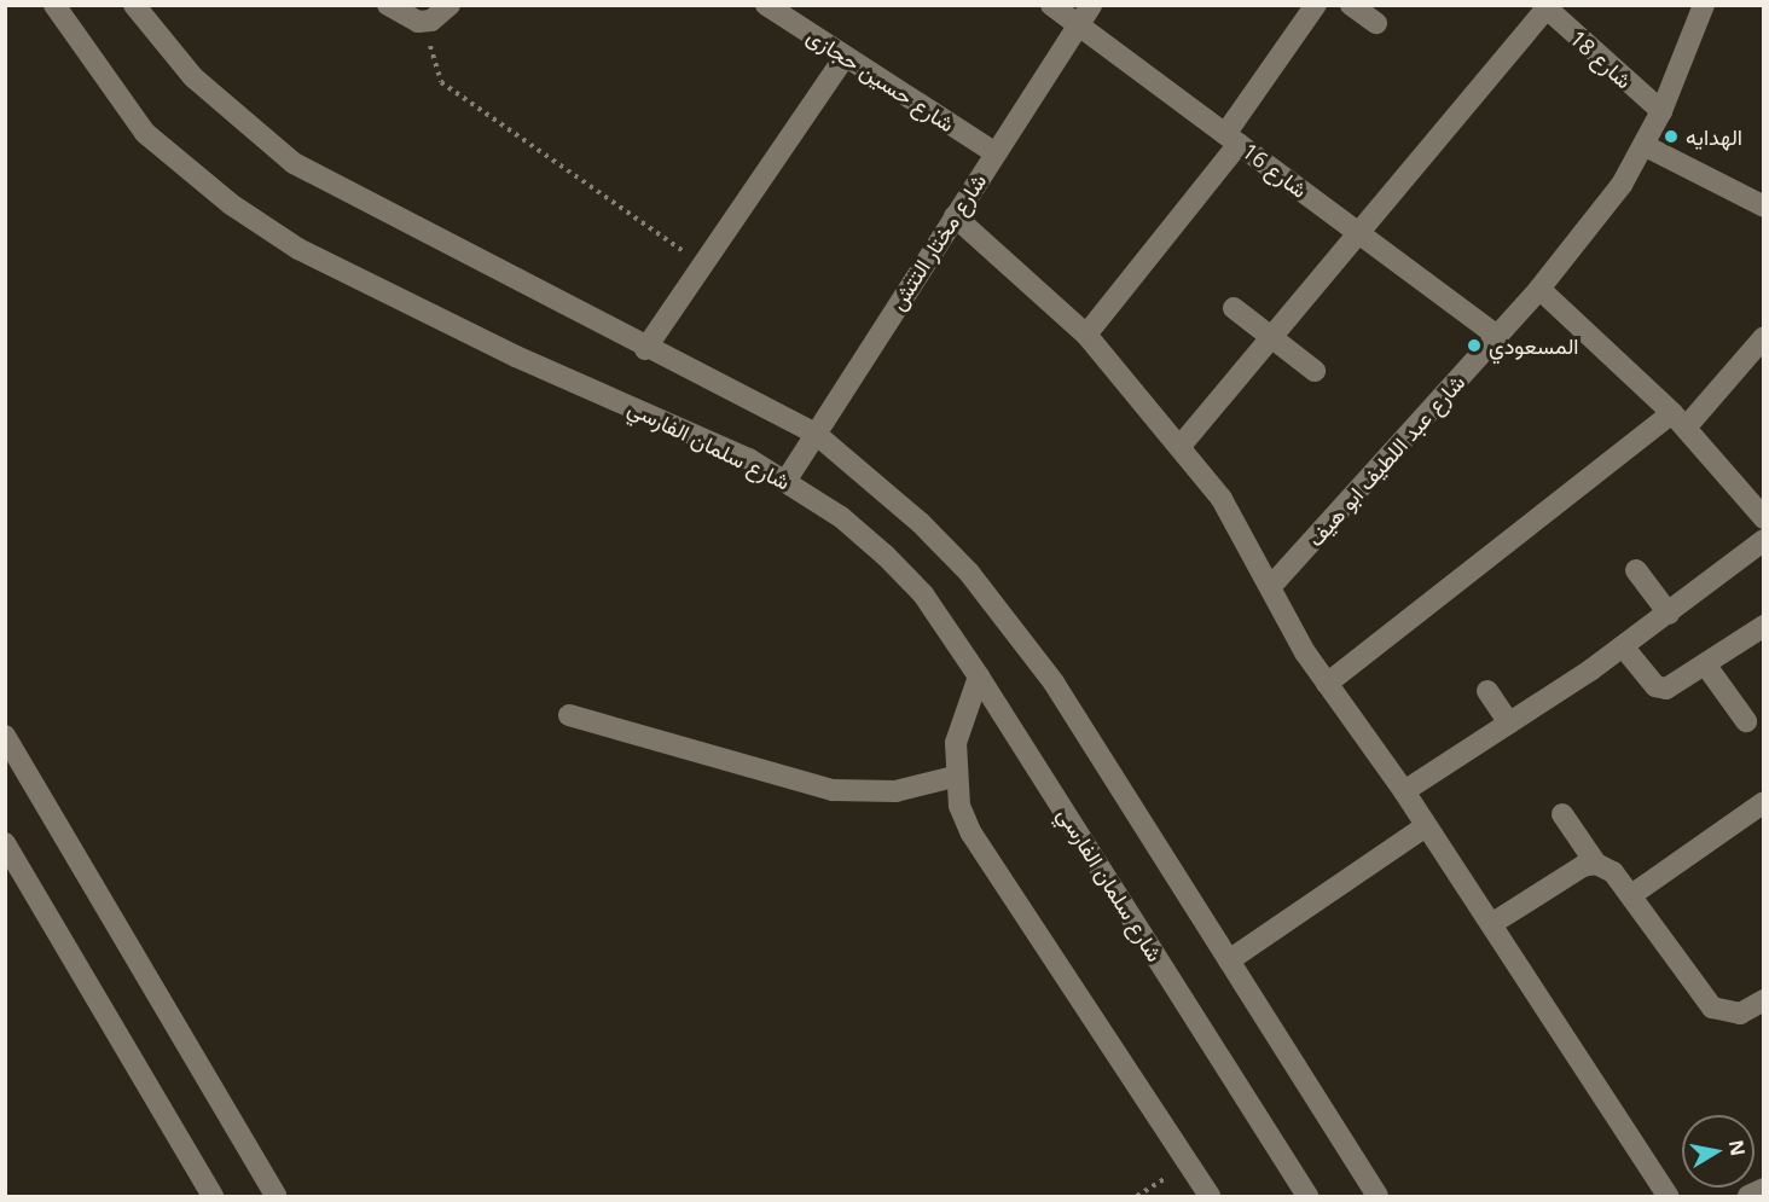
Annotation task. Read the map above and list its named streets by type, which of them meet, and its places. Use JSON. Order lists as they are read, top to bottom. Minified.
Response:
{"streets":{"street":["شارع 18","شارع حسين حجازى","شارع 16","شارع مختار التتش","شارع سلمان الفارسي","شارع عبد اللطيف ابو هيف"]},"crossings":[["شارع 18","شارع عبد اللطيف ابو هيف"],["شارع حسين حجازى","شارع مختار التتش"],["شارع 16","شارع مختار التتش"],["شارع 16","شارع عبد اللطيف ابو هيف"],["شارع مختار التتش","شارع سلمان الفارسي"]],"places":["الهدايه","المسعودي"],"north":"right"}
